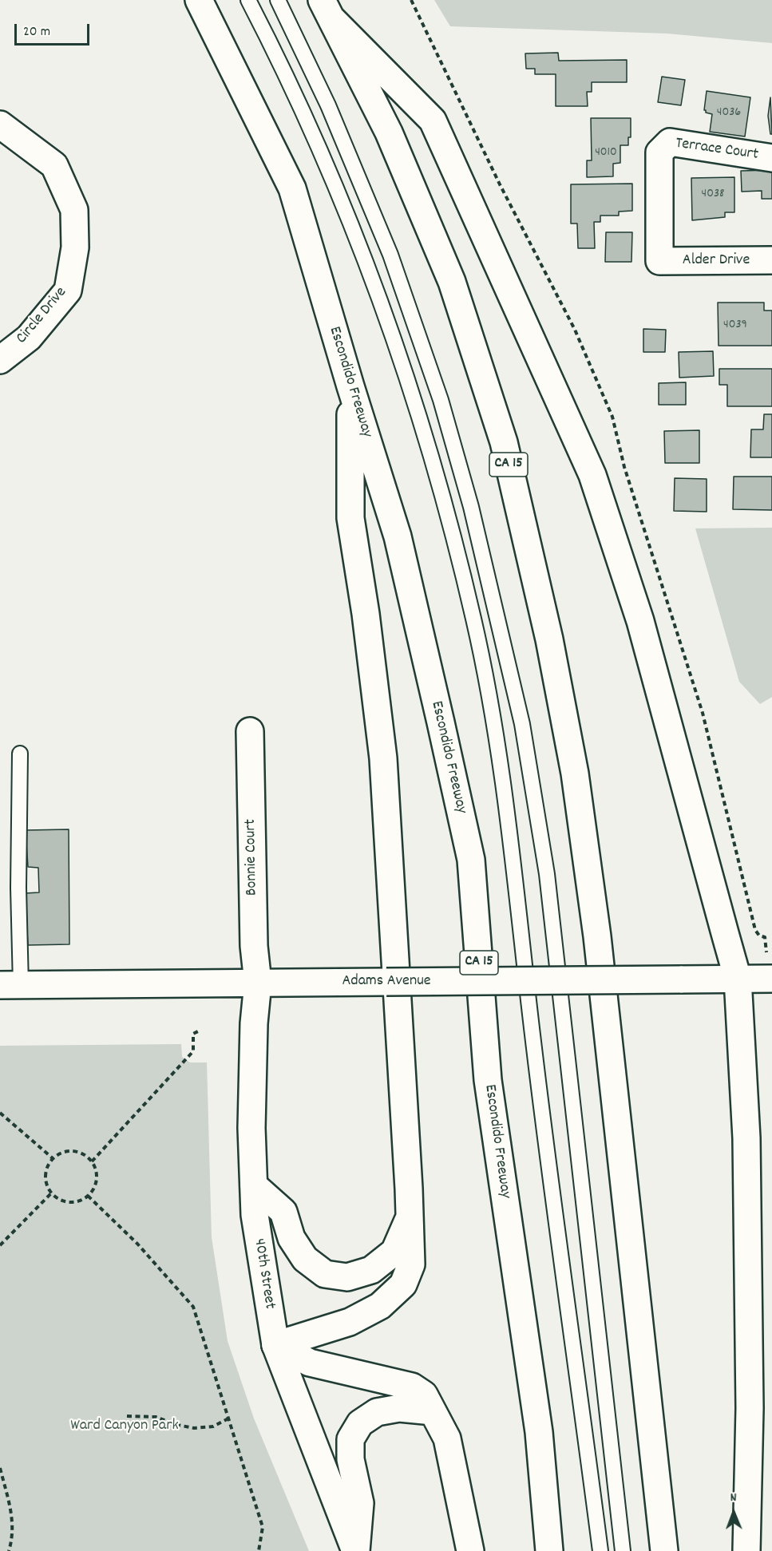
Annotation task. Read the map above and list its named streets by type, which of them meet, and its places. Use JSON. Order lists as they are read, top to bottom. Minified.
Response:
{"streets":{"main road":["Terrace Court","Alder Drive","Circle Drive","Escondido Freeway","CA 15","Bonnie Court","Adams Avenue","40th Street"]},"crossings":[["Terrace Court","Alder Drive"],["Bonnie Court","Adams Avenue"],["Bonnie Court","40th Street"],["Adams Avenue","40th Street"]],"parks":["Ward Canyon Park"],"house_numbers":["4036","4010","4038","4039"],"scale_bar":"20 m","north":"top"}
